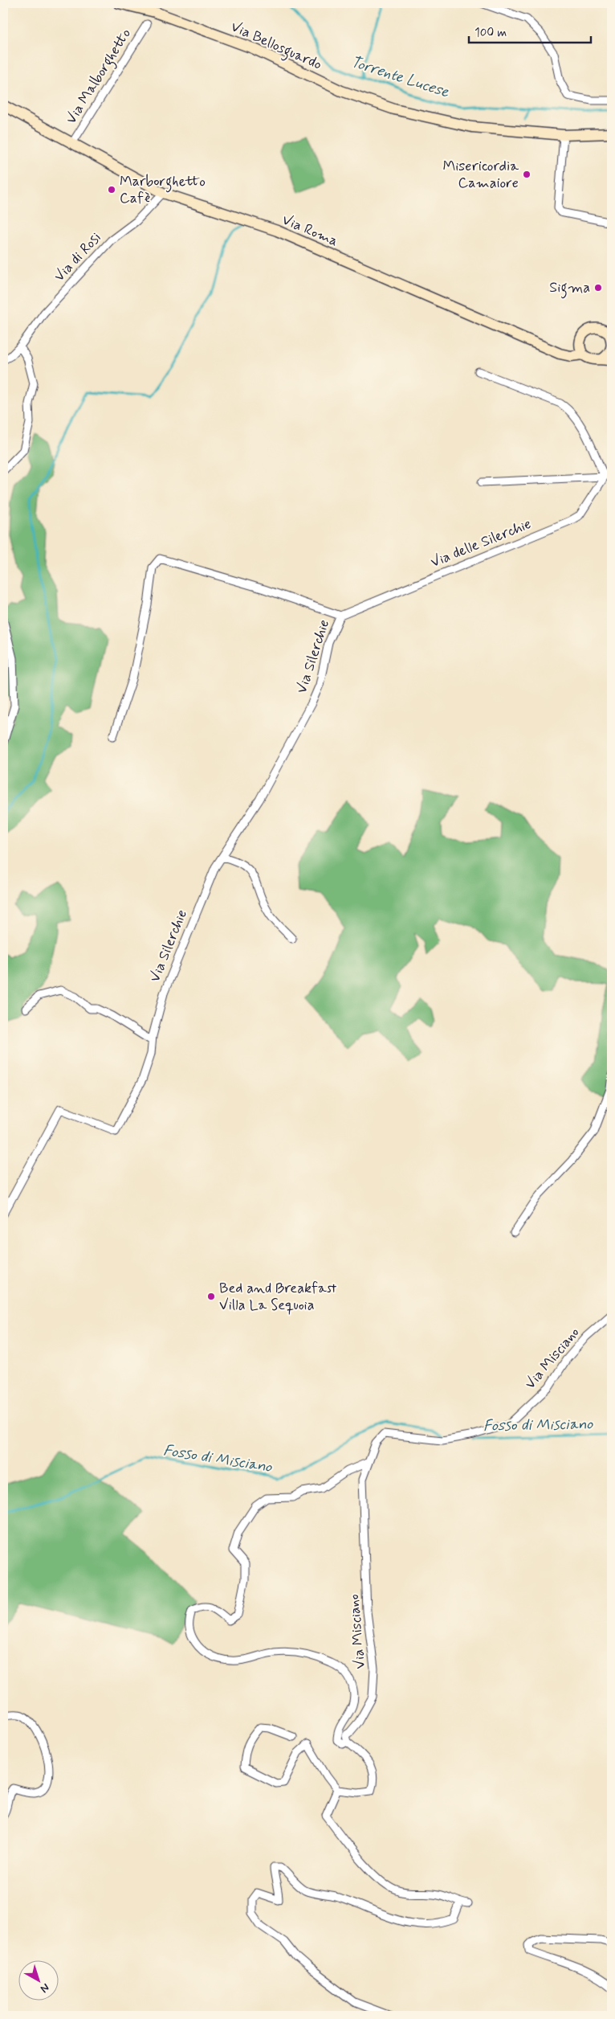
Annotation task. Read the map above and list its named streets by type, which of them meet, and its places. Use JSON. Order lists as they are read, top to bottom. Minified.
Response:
{"streets":{"street":["Via Bellosguardo","Via Malborghetto","Via Roma","Via di Rosi","Via delle Silerchie","Via Silerchie","Via Misciano"]},"crossings":[["Via Malborghetto","Via Roma"],["Via Roma","Via di Rosi"],["Via delle Silerchie","Via Silerchie"]],"water":["Torrente Lucese","Fosso di Misciano"],"places":["Misericordia Camaiore","Marborghetto Cafè","Sigma","Bed and Breakfast Villa La Sequoia"],"scale_bar":"100 m","north":"bottom right"}
